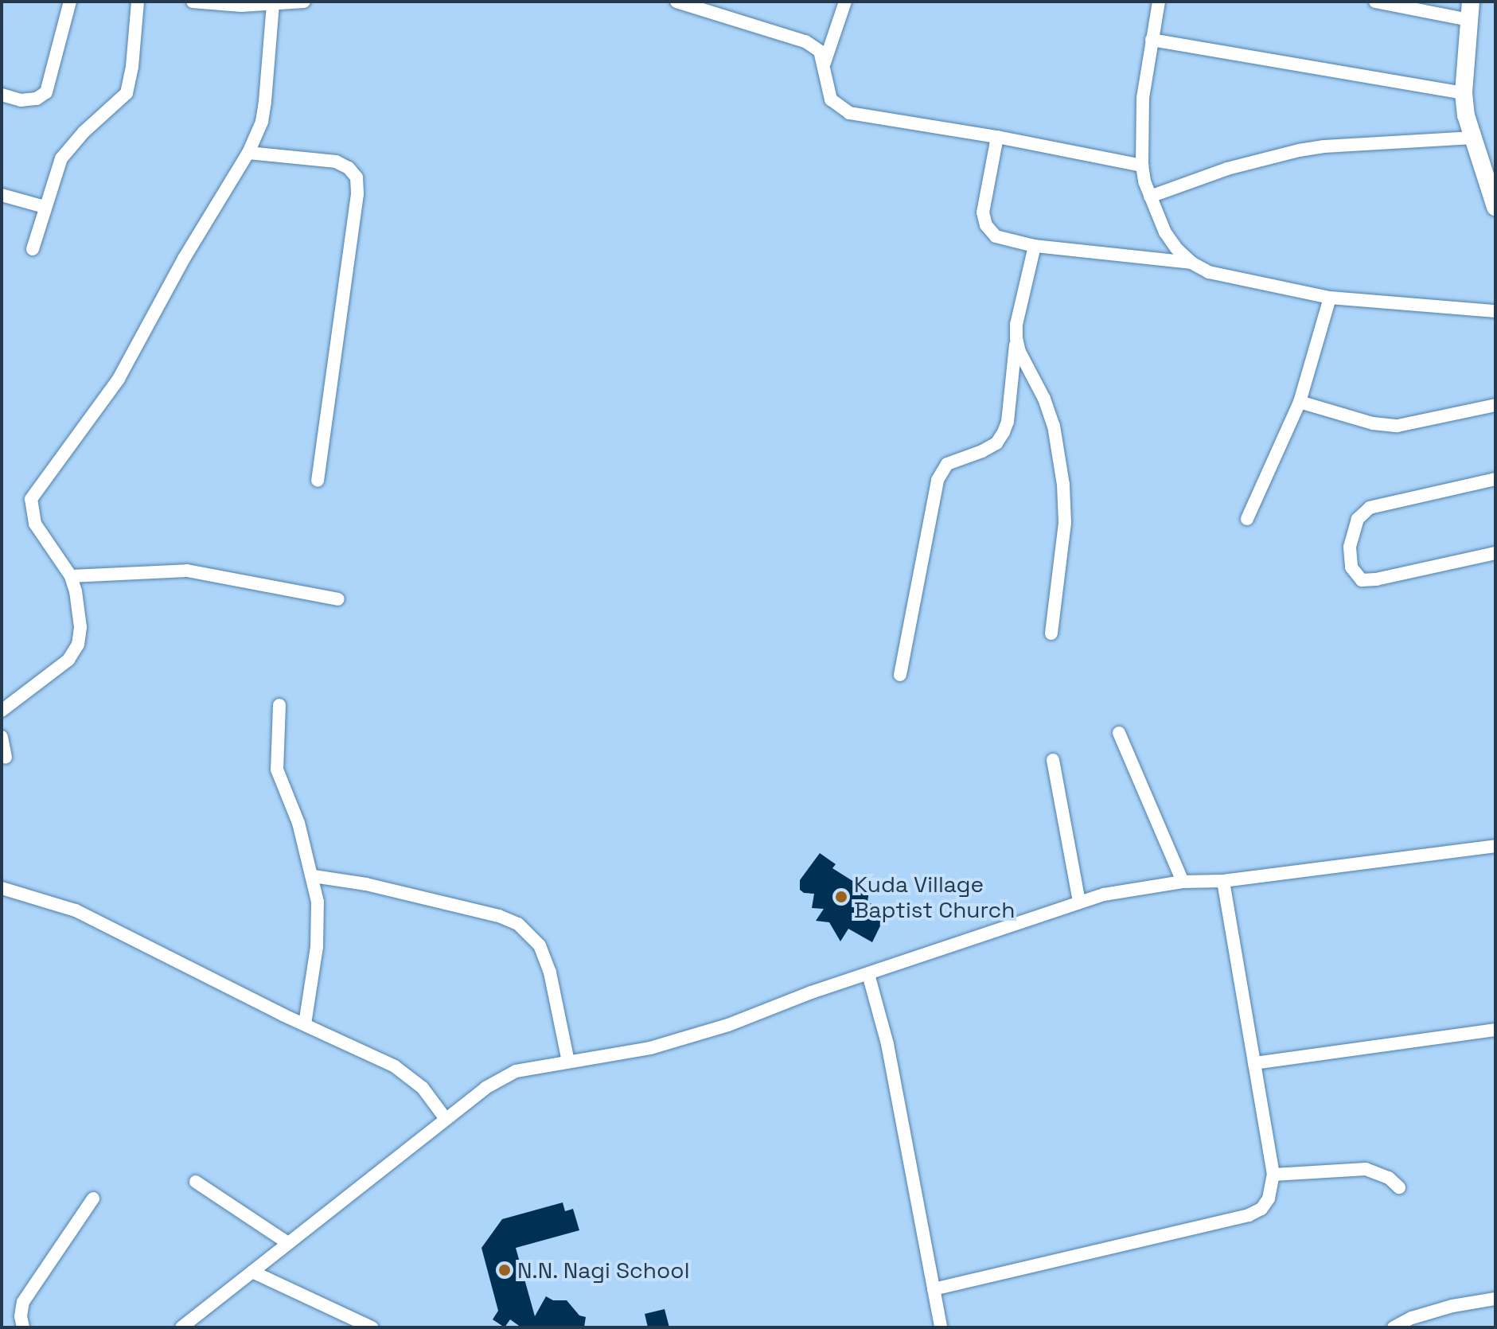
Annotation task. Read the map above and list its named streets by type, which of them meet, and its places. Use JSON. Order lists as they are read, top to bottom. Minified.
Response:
{"places":["Kuda Village Baptist Church","N.N. Nagi School"]}
